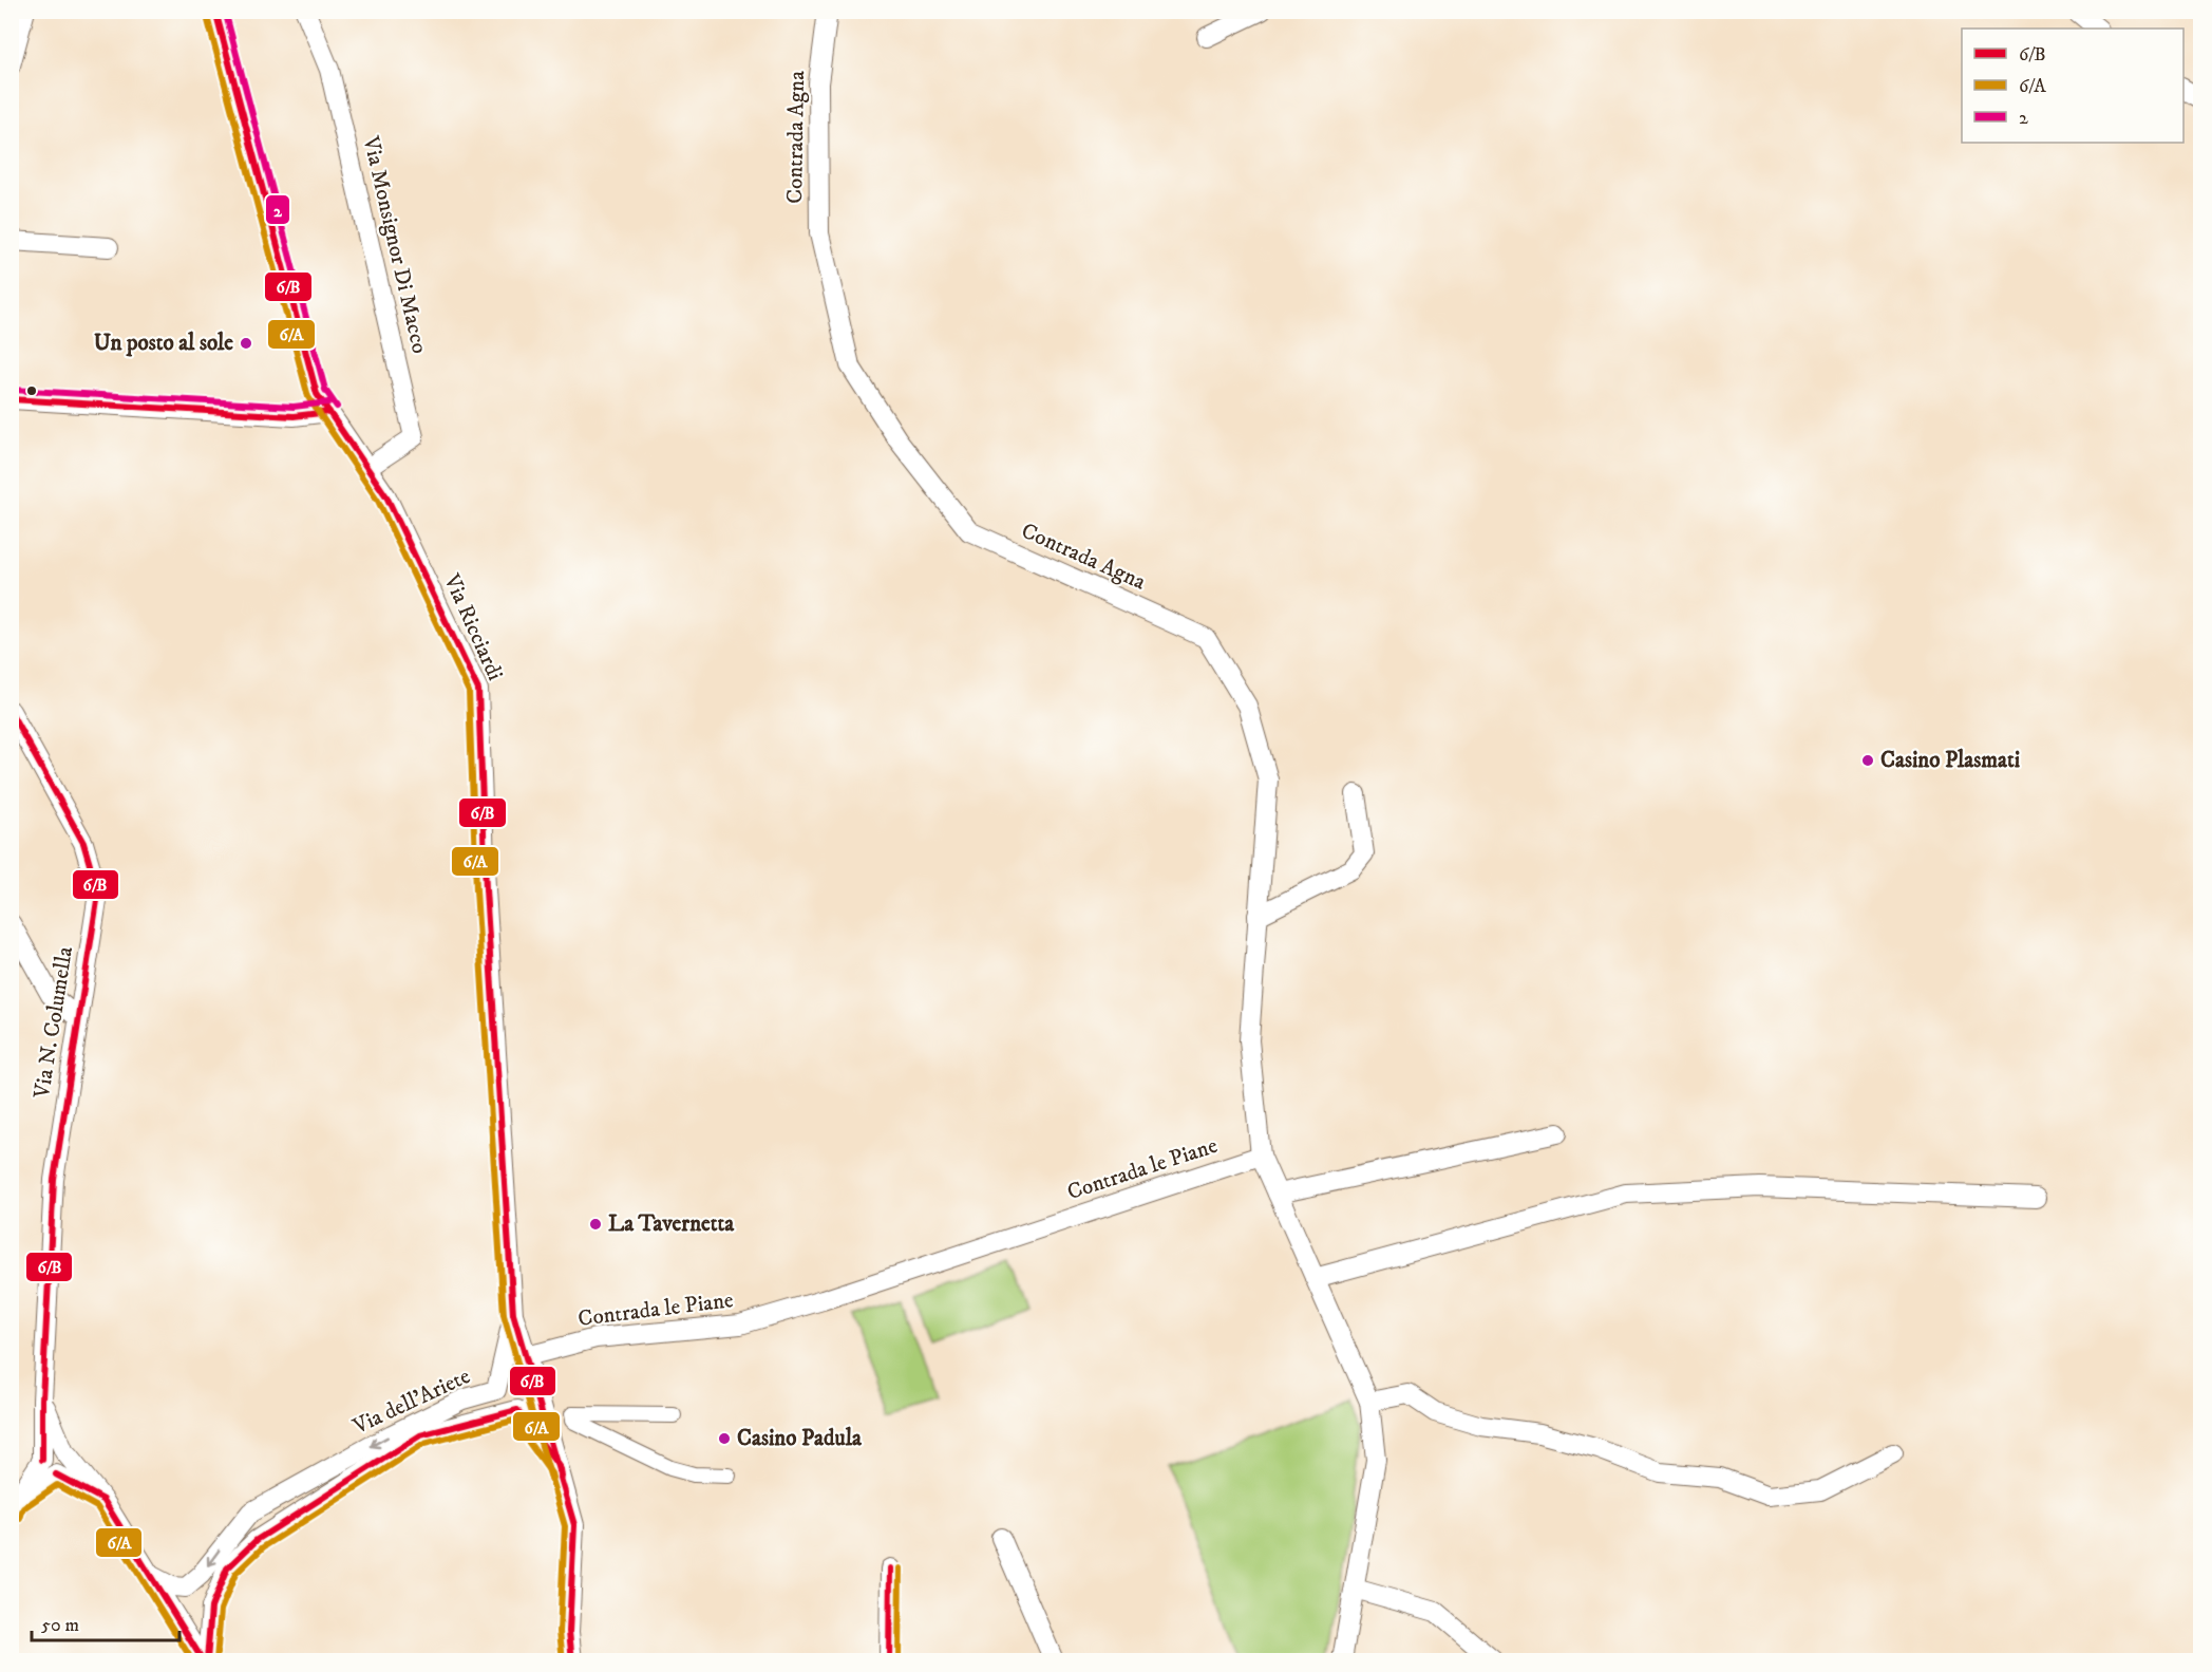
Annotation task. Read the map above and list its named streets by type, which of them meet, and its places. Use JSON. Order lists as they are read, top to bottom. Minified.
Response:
{"streets":{"street":["Contrada Agna","Via Monsignor Di Macco","Via Ricciardi","Via N. Columella","Contrada le Piane","Via dell'Ariete"]},"crossings":[["Contrada Agna","Contrada le Piane"],["Via Monsignor Di Macco","Via Ricciardi"],["Via Ricciardi","Via dell'Ariete"]],"places":["Un posto al sole","Casino Plasmati","La Tavernetta","Casino Padula"],"lines":["transit line 6/B","transit line 2","transit line 6/A"],"legend":["6/B","6/A","2"],"scale_bar":"50 m"}
